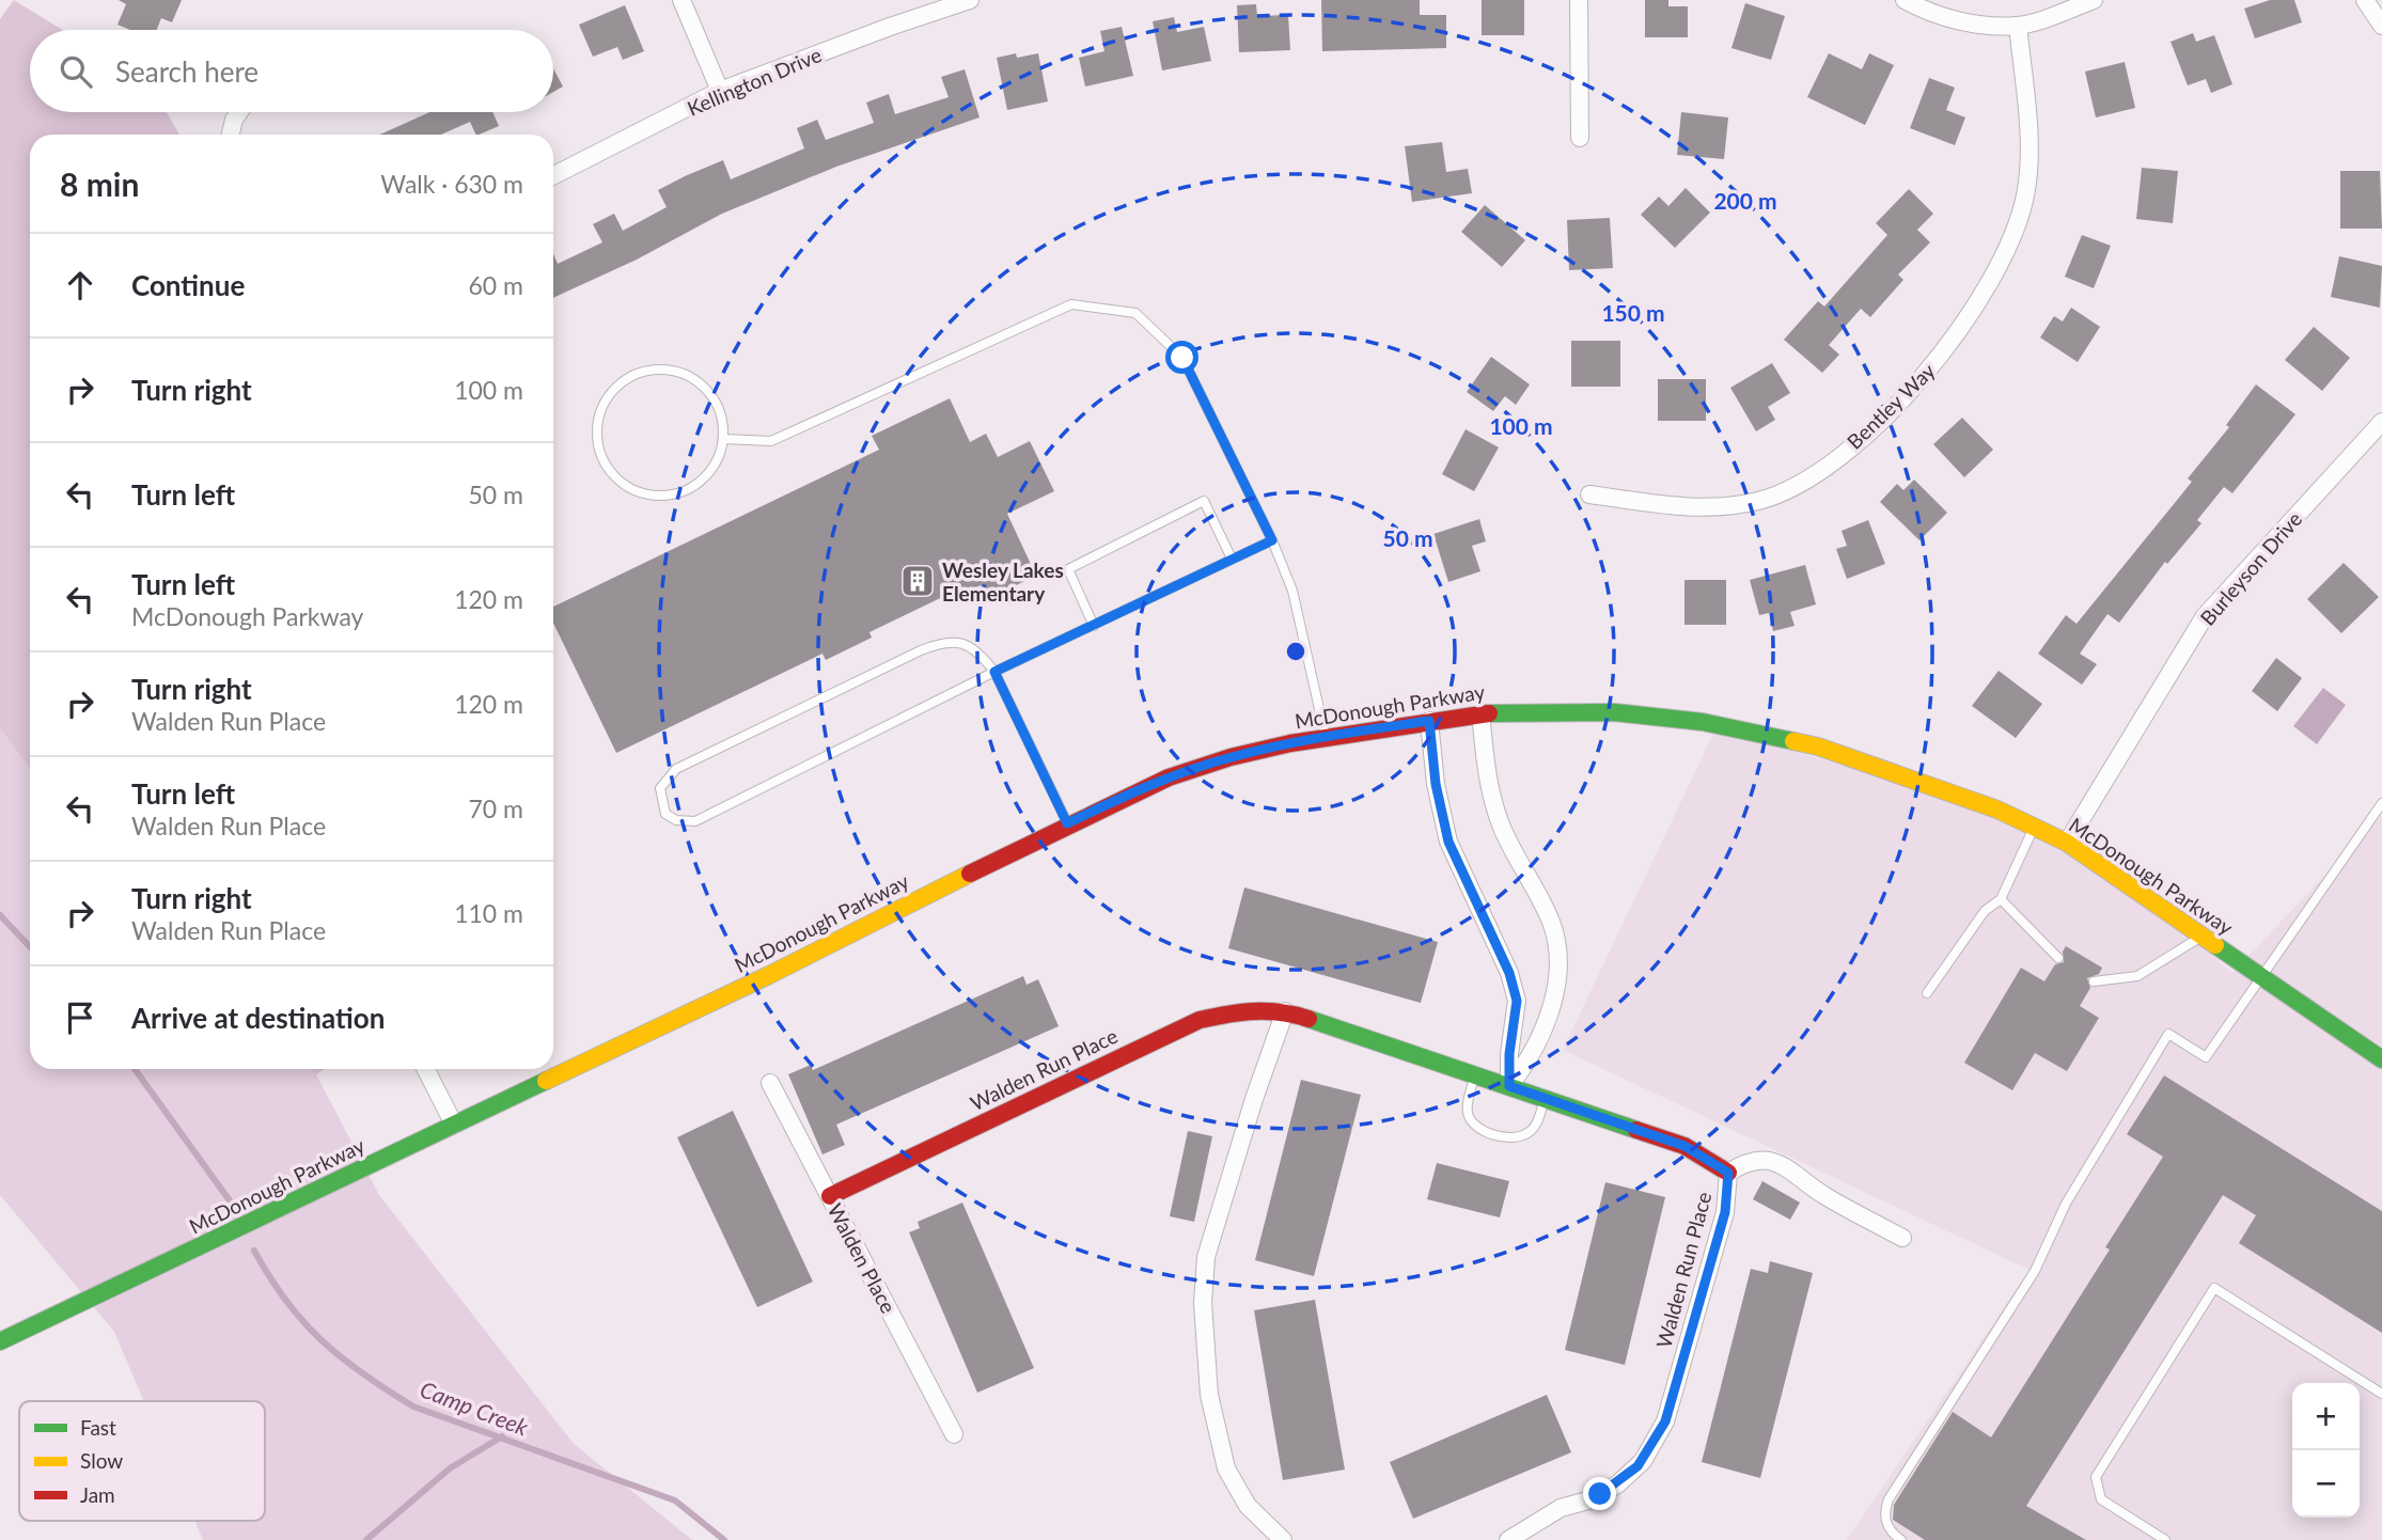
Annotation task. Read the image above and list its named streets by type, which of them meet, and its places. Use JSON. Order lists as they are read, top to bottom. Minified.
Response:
{"streets":{"street":["Kellington Drive","Bentley Way","Burleyson Drive","McDonough Parkway","Walden Run Place","Walden Place"]},"crossings":[["Burleyson Drive","McDonough Parkway"],["Walden Run Place","Walden Place"]],"water":["Camp Creek"],"places":{"building":["Wesley Lakes Elementary"]},"legend":["Fast","Slow","Jam"],"page":{"search":"Search here","heading":["8 min","Walk · 630 m"],"list":[["Continue","60 m"],["Turn right","100 m"],["Turn left","50 m"],["Turn left","McDonough Parkway","120 m"],["Turn right","Walden Run Place","120 m"],["Turn left","Walden Run Place","70 m"],["Turn right","Walden Run Place","110 m"],"Arrive at destination"],"map_buttons":["+","−"]},"rings":["200 m","150 m","100 m","50 m"]}
